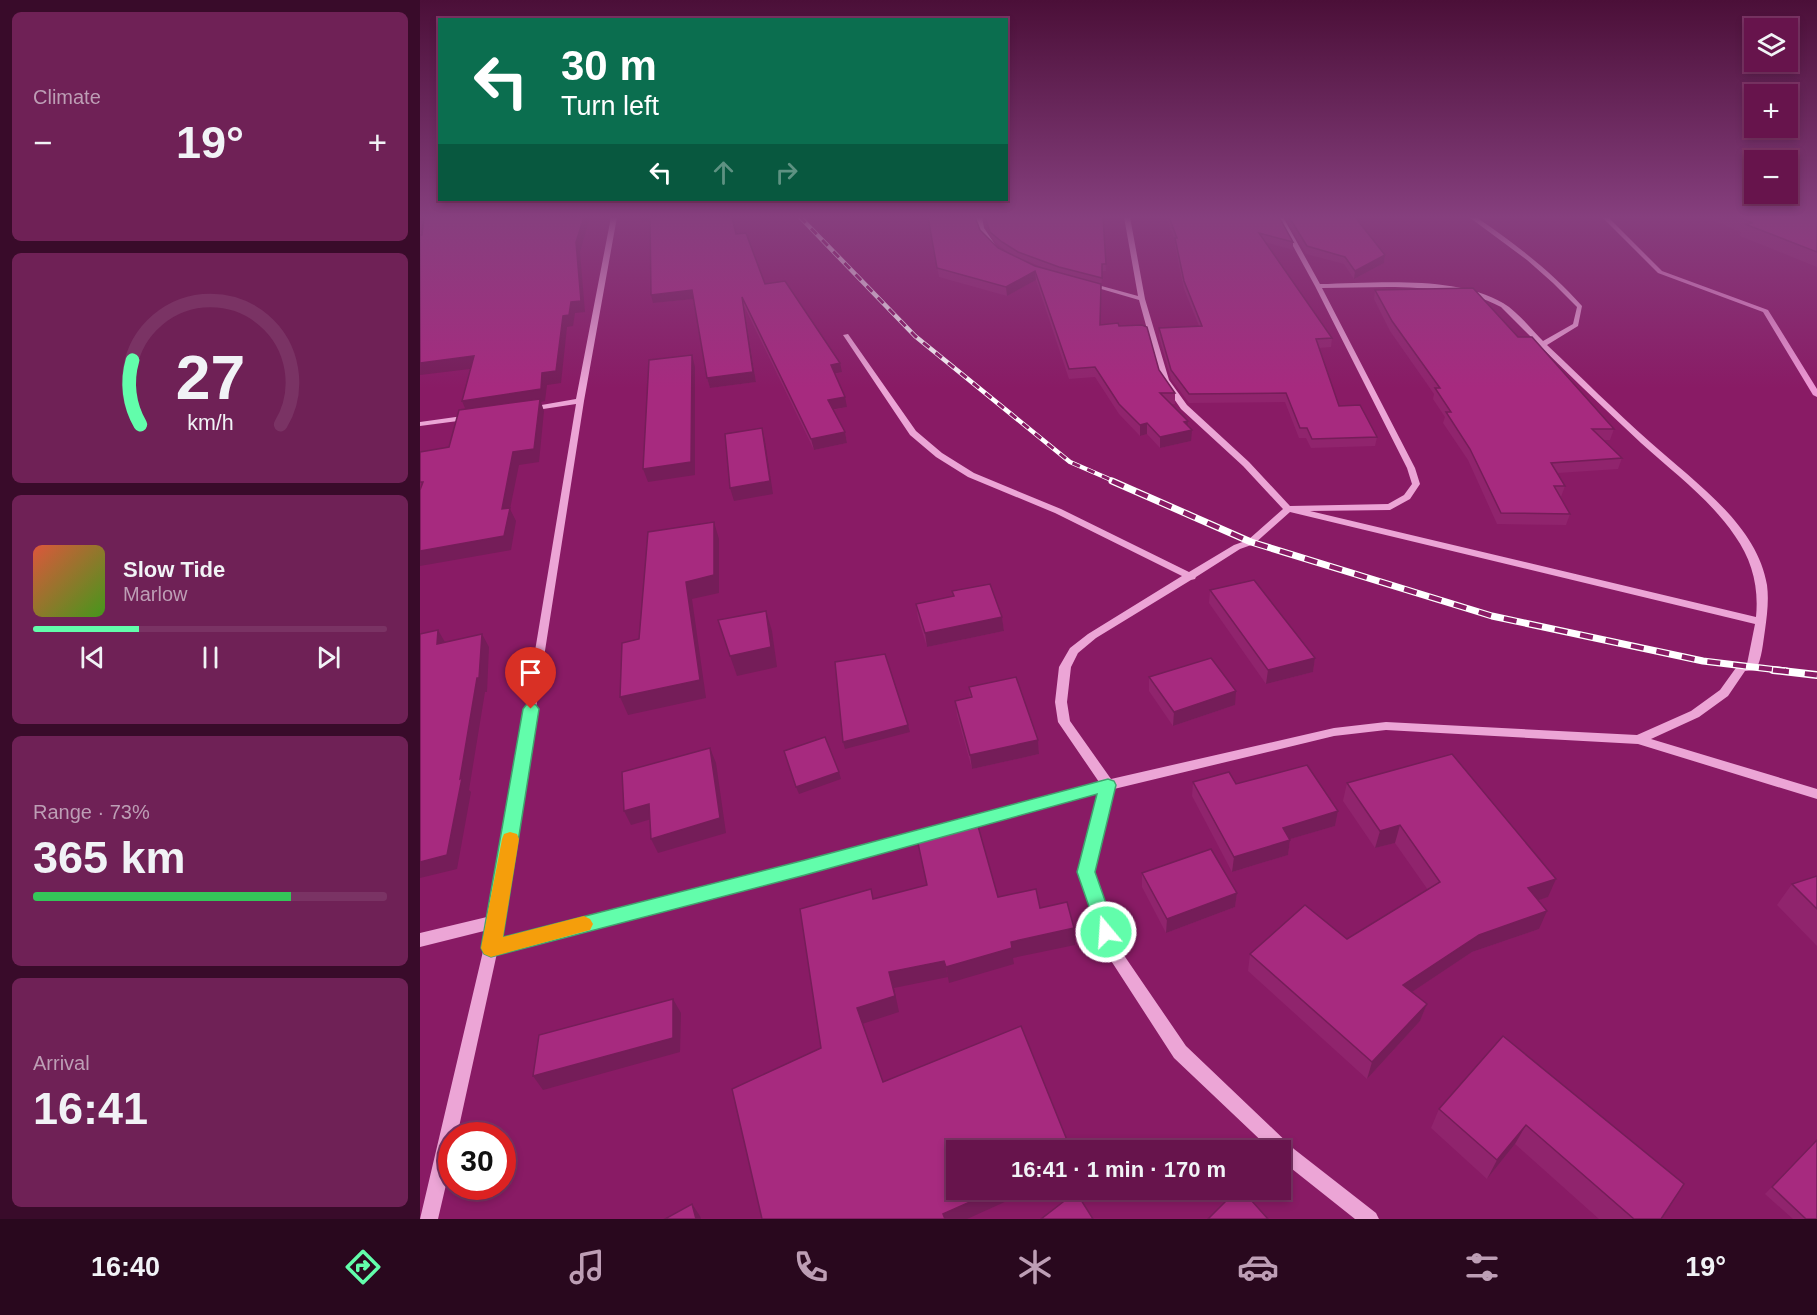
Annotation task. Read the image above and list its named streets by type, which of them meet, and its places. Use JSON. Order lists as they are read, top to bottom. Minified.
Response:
{"page":{"tile":["Climate",["Range · 73%","365 km"],["Arrival","16:41"]],"map_buttons":["+","−"],"turn":["30 m","Turn left"],"heat":["−","19°","+"],"song":["Slow Tide","Marlow"],"limit":"30","trip":"16:41 · 1 min · 170 m","tabs":["16:40","19°"],"gauge":["27","km/h"]}}
